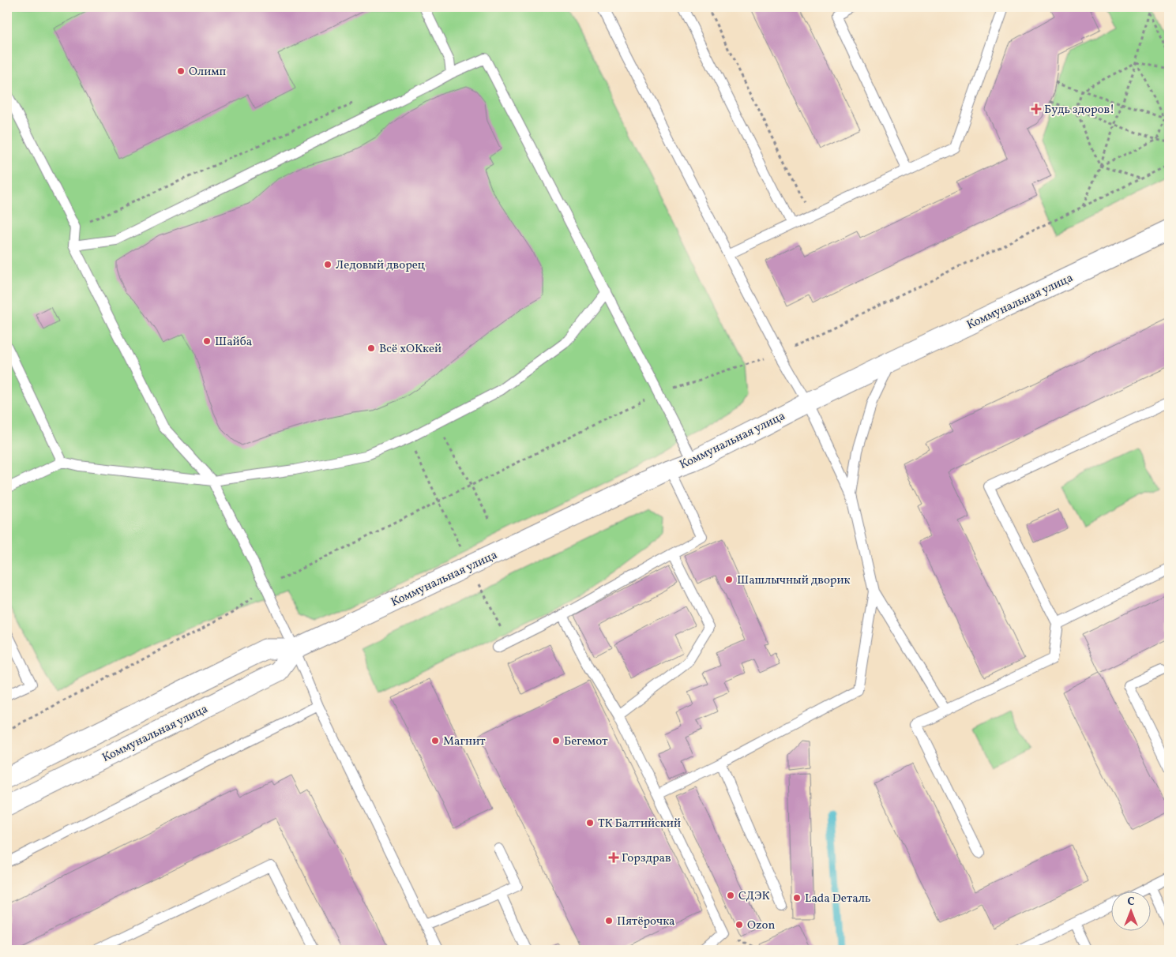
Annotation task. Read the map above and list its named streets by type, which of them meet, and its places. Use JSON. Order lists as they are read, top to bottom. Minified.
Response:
{"streets":{"street":["Коммунальная улица"]},"places":{"other":["Олимп","Ледовый дворец","Шайба","Всё хОКкей","Шашлычный дворик","Магнит","Бегемот","ТК Балтийский","СДЭК","Lada Dеталь","Пятёрочка","Ozon"],"health":["Будь здоров!","Горздрав"]},"north":"top"}
